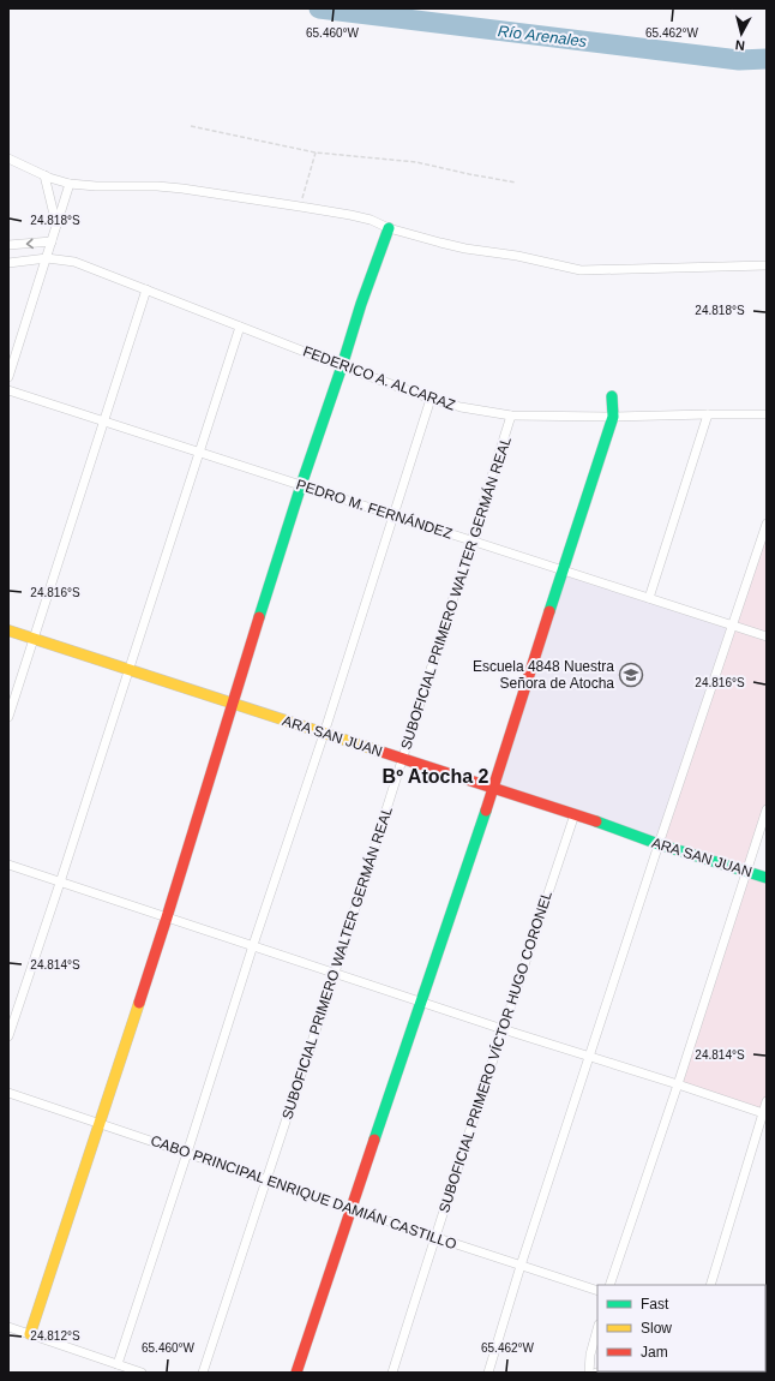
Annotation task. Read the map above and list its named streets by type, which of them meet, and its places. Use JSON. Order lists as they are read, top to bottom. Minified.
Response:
{"streets":{"street":["FEDERICO A. ALCARAZ","PEDRO M. FERNÁNDEZ","SUBOFICIAL PRIMERO WALTER GERMÁN REAL","ARA SAN JUAN","SUBOFICIAL PRIMERO VÍCTOR HUGO CORONEL","CABO PRINCIPAL ENRIQUE DAMIÁN CASTILLO"]},"crossings":[["FEDERICO A. ALCARAZ","SUBOFICIAL PRIMERO WALTER GERMÁN REAL"],["PEDRO M. FERNÁNDEZ","SUBOFICIAL PRIMERO WALTER GERMÁN REAL"],["SUBOFICIAL PRIMERO WALTER GERMÁN REAL","ARA SAN JUAN"],["SUBOFICIAL PRIMERO WALTER GERMÁN REAL","CABO PRINCIPAL ENRIQUE DAMIÁN CASTILLO"],["ARA SAN JUAN","SUBOFICIAL PRIMERO VÍCTOR HUGO CORONEL"],["SUBOFICIAL PRIMERO VÍCTOR HUGO CORONEL","CABO PRINCIPAL ENRIQUE DAMIÁN CASTILLO"]],"districts":["Bº Atocha 2"],"water":["Río Arenales"],"places":{"school or university":["Escuela 4848 Nuestra Señora de Atocha"]},"legend":["Fast","Slow","Jam"],"north":"bottom","coordinates":["65.460°W","65.462°W","24.818°S","24.816°S","24.814°S","24.812°S"]}
